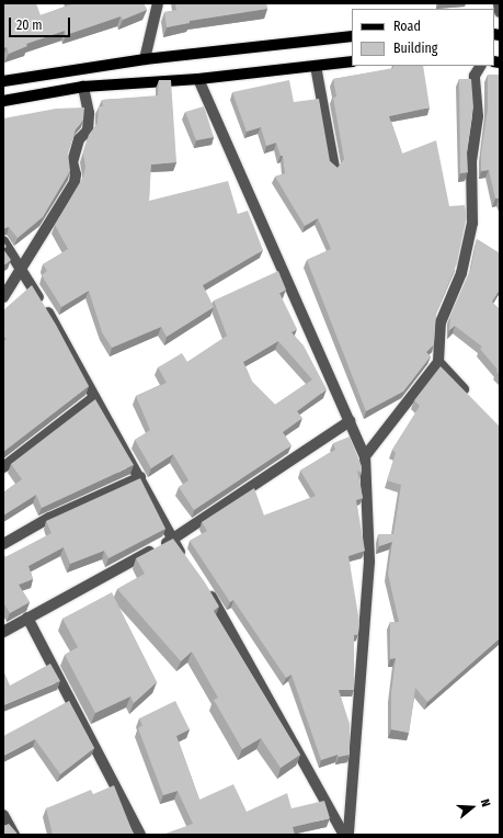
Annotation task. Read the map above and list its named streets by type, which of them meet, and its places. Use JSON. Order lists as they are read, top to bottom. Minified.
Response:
{"legend":["Road","Building"],"scale_bar":"20 m","north":"right"}
